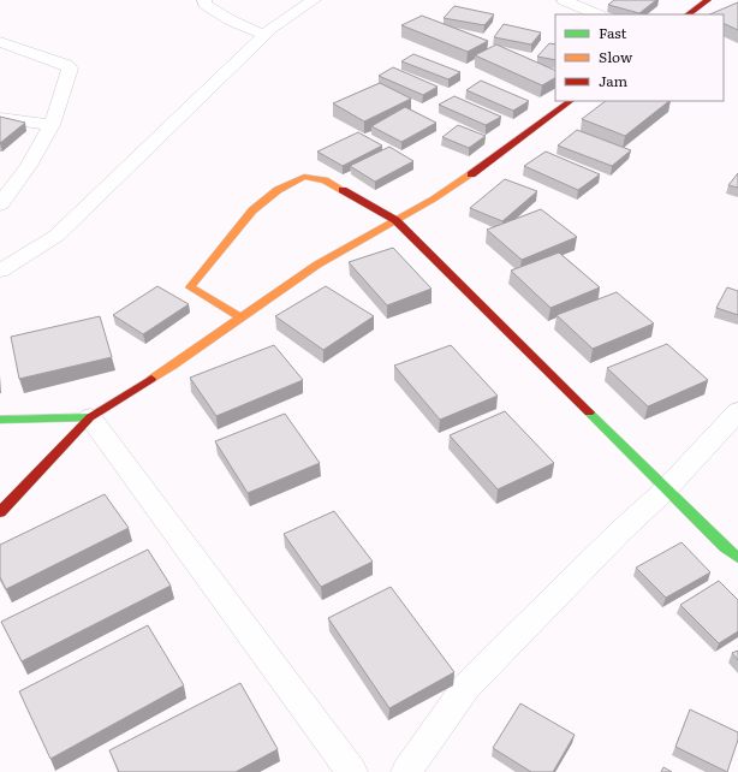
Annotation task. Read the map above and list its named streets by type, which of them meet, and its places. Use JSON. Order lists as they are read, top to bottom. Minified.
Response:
{"legend":["Fast","Slow","Jam"]}
